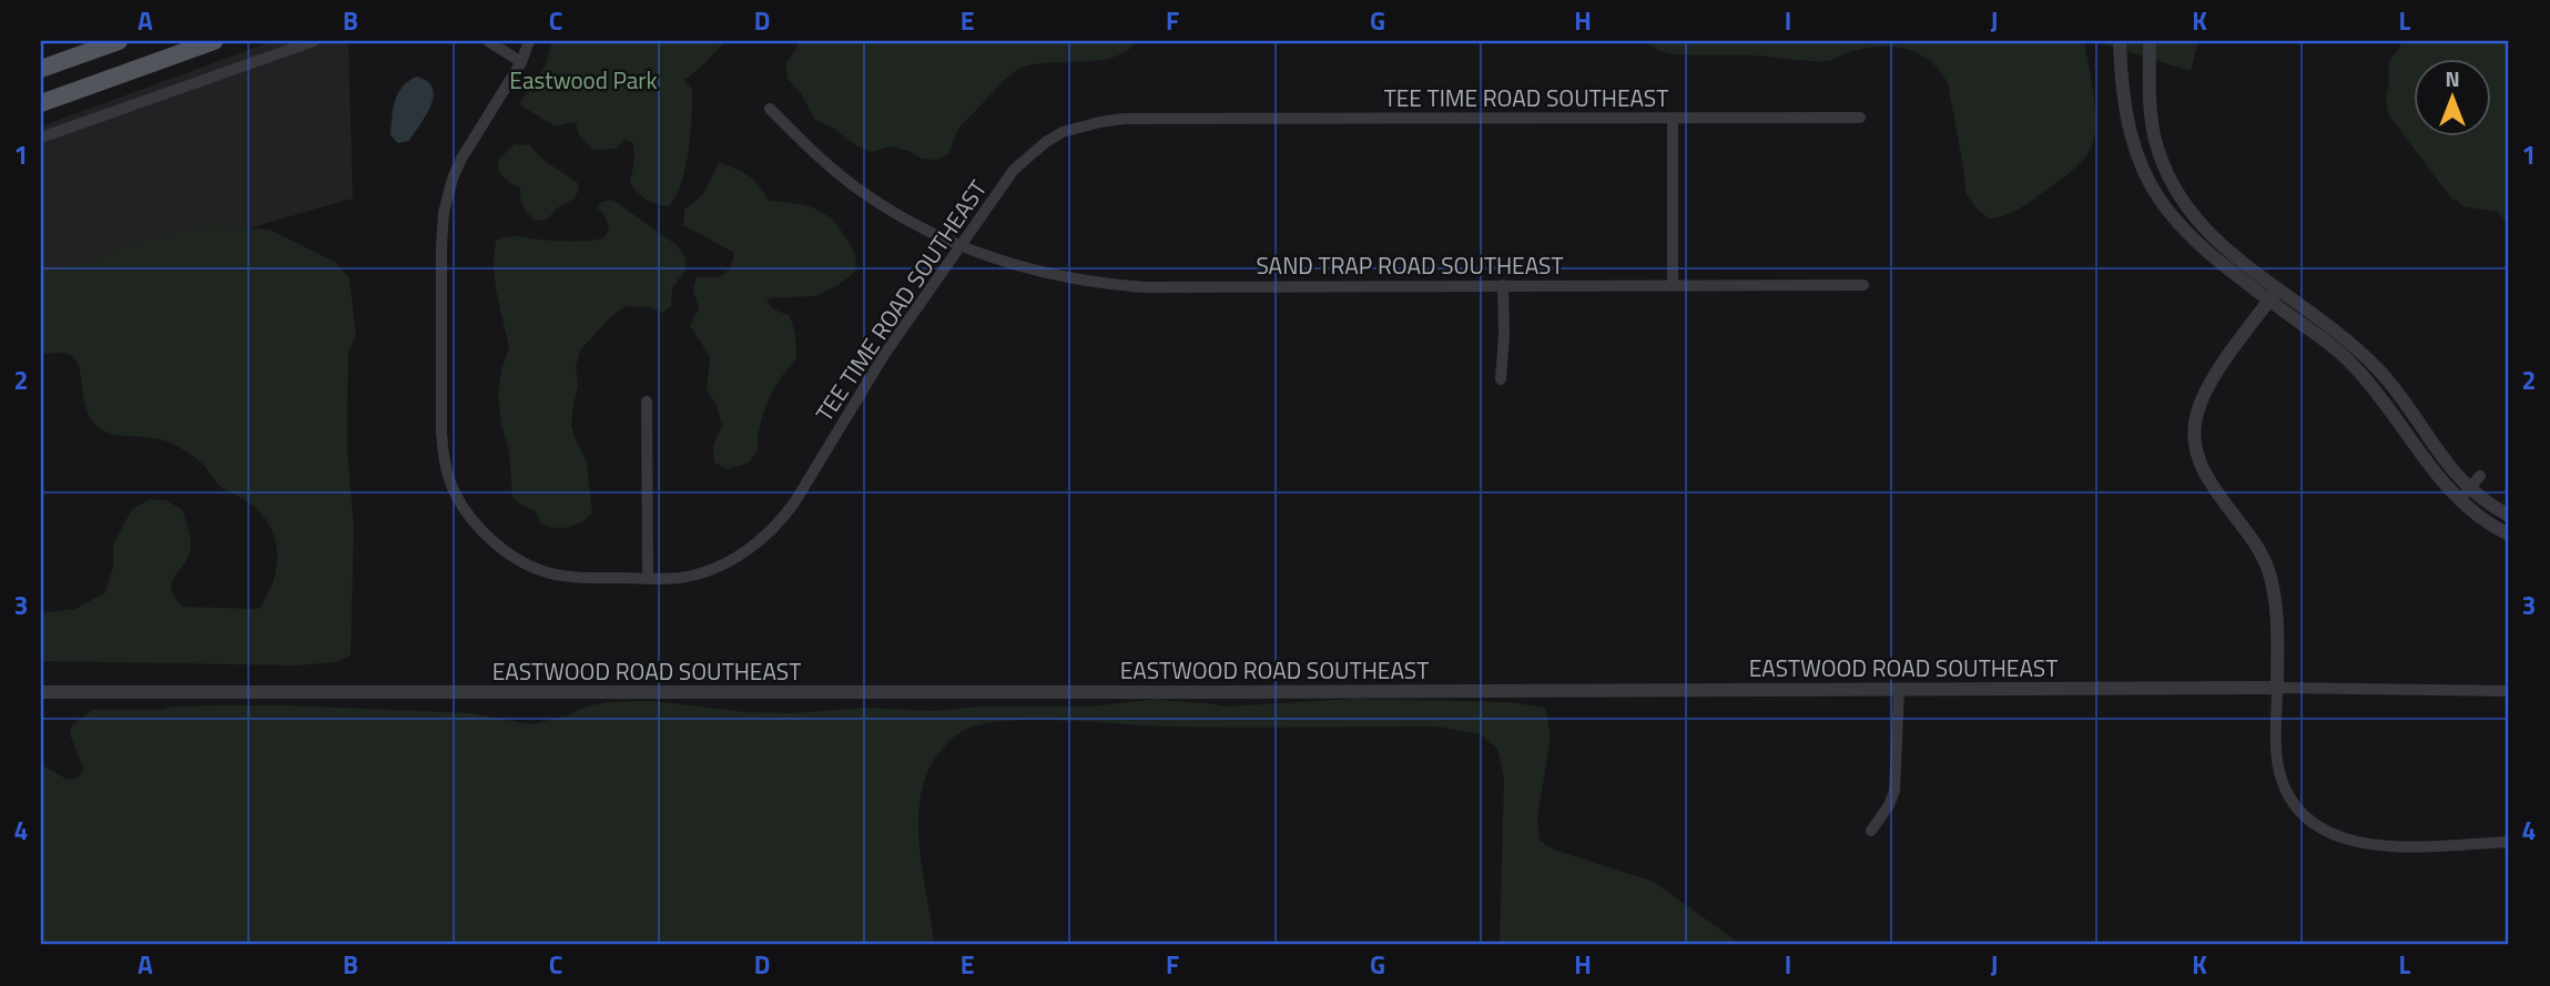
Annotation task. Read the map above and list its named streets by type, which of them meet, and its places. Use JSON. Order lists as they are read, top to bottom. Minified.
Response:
{"streets":{"street":["TEE TIME ROAD SOUTHEAST","SAND TRAP ROAD SOUTHEAST","EASTWOOD ROAD SOUTHEAST"]},"crossings":[["TEE TIME ROAD SOUTHEAST","SAND TRAP ROAD SOUTHEAST"]],"parks":["Eastwood Park"],"north":"top","grid":{"columns":["A","B","C","D","E","F","G","H","I","J","K","L"],"rows":["1","2","3","4"]}}
